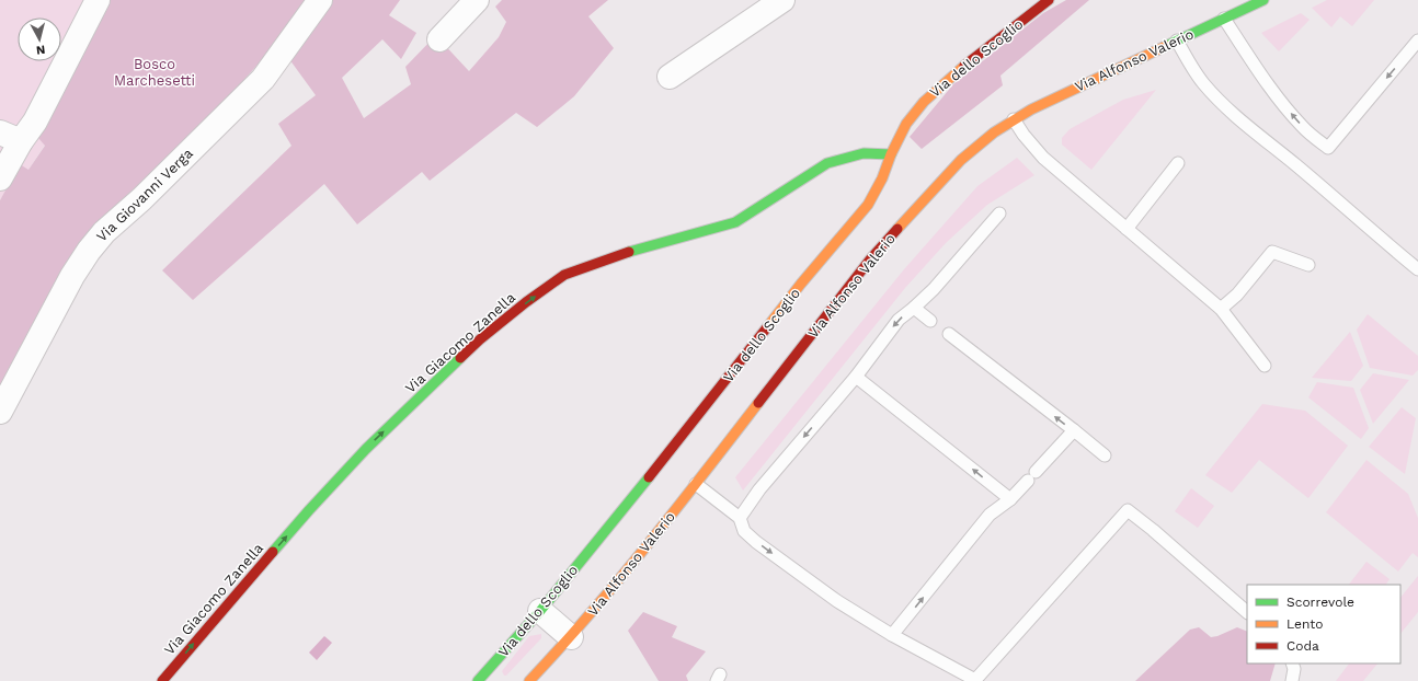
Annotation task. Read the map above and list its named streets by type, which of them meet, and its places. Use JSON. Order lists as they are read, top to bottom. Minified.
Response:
{"streets":{"street":["Via dello Scoglio","Via Alfonso Valerio","Via Giovanni Verga","Via Giacomo Zanella"]},"crossings":[["Via dello Scoglio","Via Giacomo Zanella"]],"one_way":["Via Giacomo Zanella"],"parks":["Bosco Marchesetti"],"legend":["Scorrevole","Lento","Coda"],"north":"bottom"}
